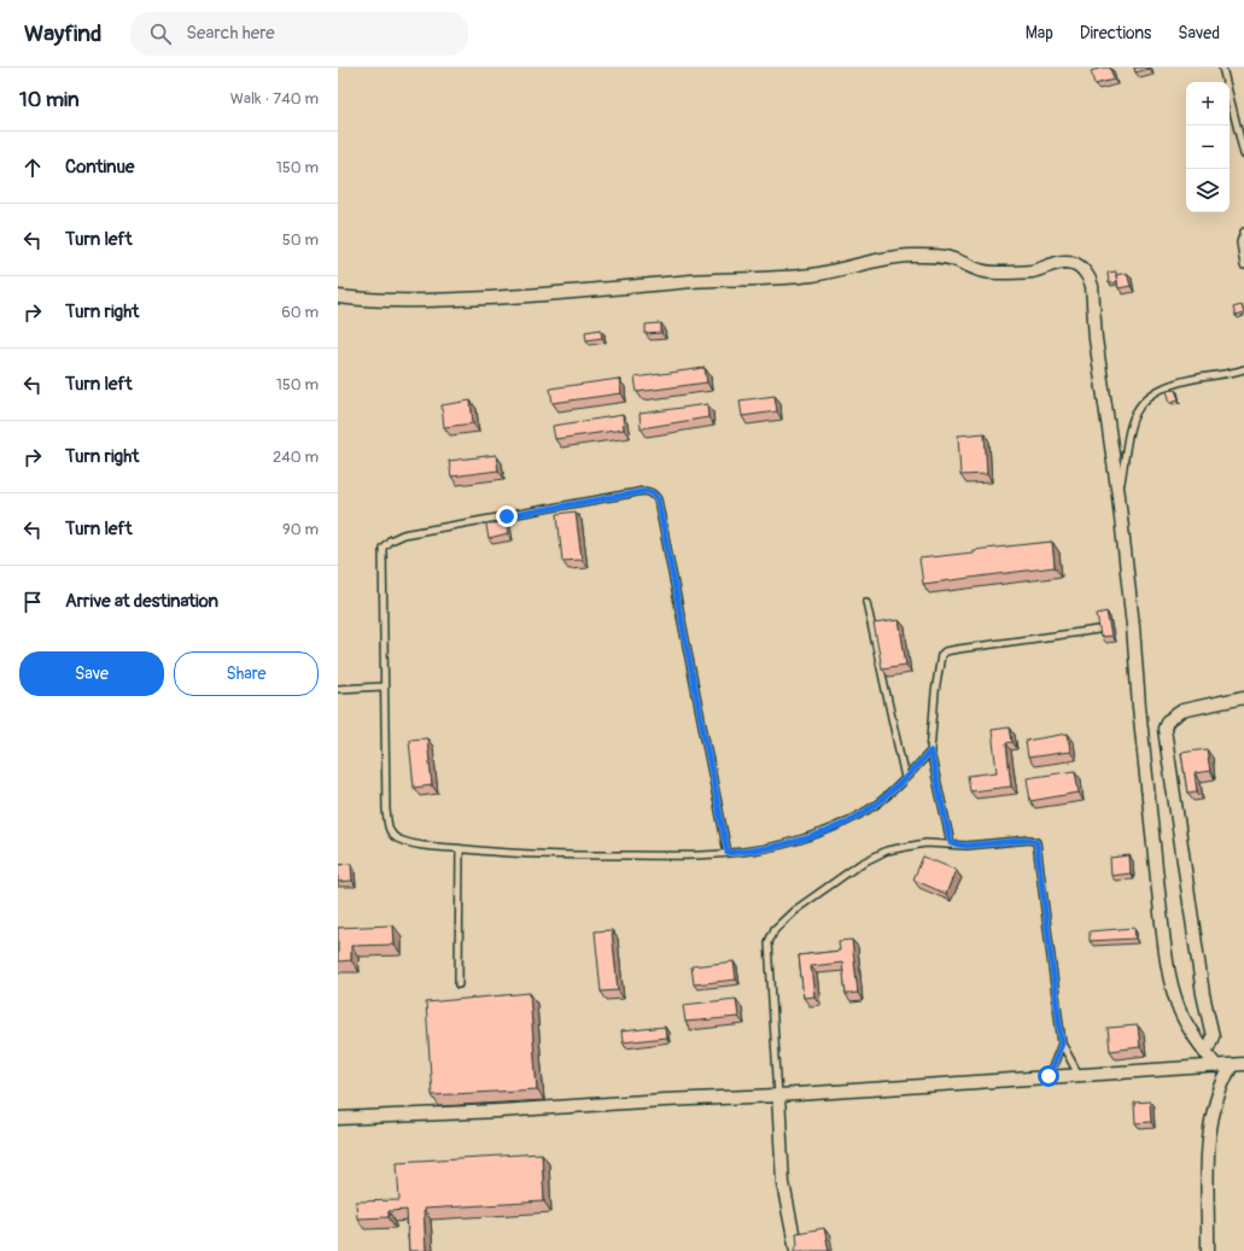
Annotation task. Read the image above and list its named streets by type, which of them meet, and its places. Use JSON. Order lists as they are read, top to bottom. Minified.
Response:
{"page":{"header":"Wayfind","search":"Search here","nav":["Map","Directions","Saved"],"heading":["10 min","Walk · 740 m"],"map_buttons":["+","−"],"list":[["Continue","150 m"],["Turn left","50 m"],["Turn right","60 m"],["Turn left","150 m"],["Turn right","240 m"],["Turn left","90 m"],"Arrive at destination"],"buttons":["Save","Share"]}}
